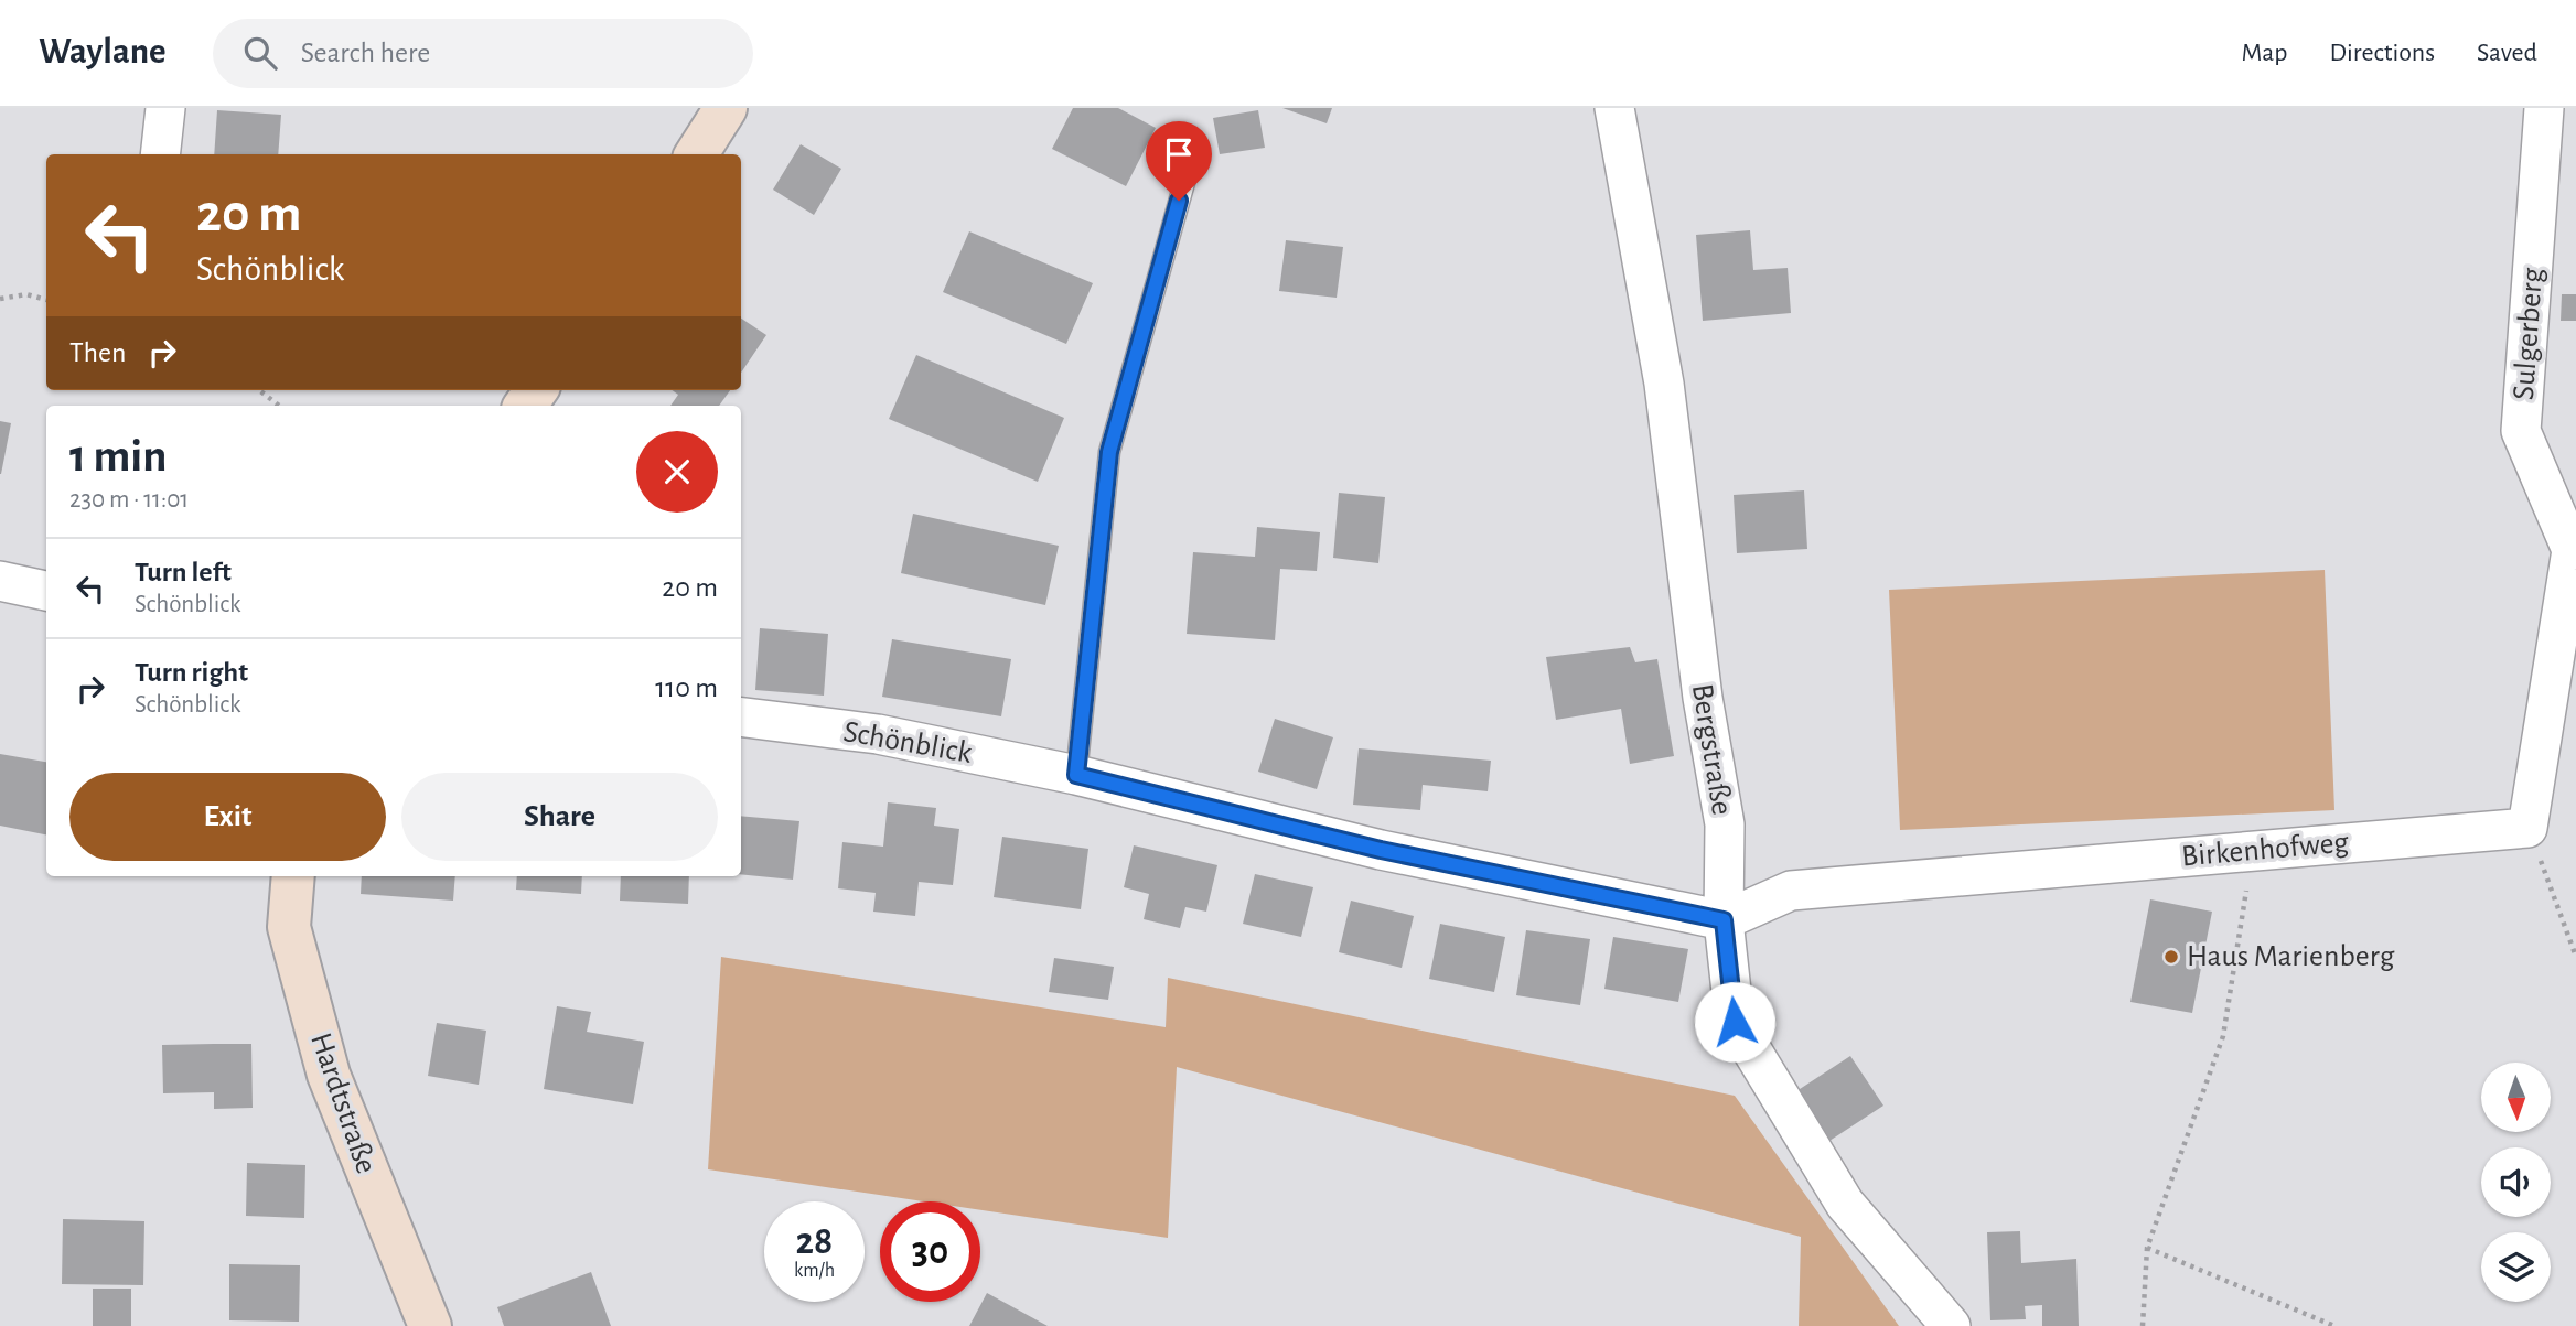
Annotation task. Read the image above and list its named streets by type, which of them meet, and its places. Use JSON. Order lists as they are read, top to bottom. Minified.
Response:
{"streets":{"main road":["Hardtstraße"],"street":["Sulgerberg","Schönblick","Bergstraße","Birkenhofweg"]},"crossings":[["Schönblick","Bergstraße"],["Schönblick","Birkenhofweg"],["Bergstraße","Birkenhofweg"]],"places":["Haus Marienberg"],"north":"bottom","page":{"header":"Waylane","search":"Search here","nav":["Map","Directions","Saved"],"turn":["20 m","Schönblick"],"then":"Then","heading":["1 min","230 m · 11:01"],"list":[{"name":"Turn left","note":"Schönblick","value":"20 m"},{"name":"Turn right","note":"Schönblick","value":"110 m"}],"buttons":["Exit","Share"],"speed":"28 km/h","limit":"30"}}
